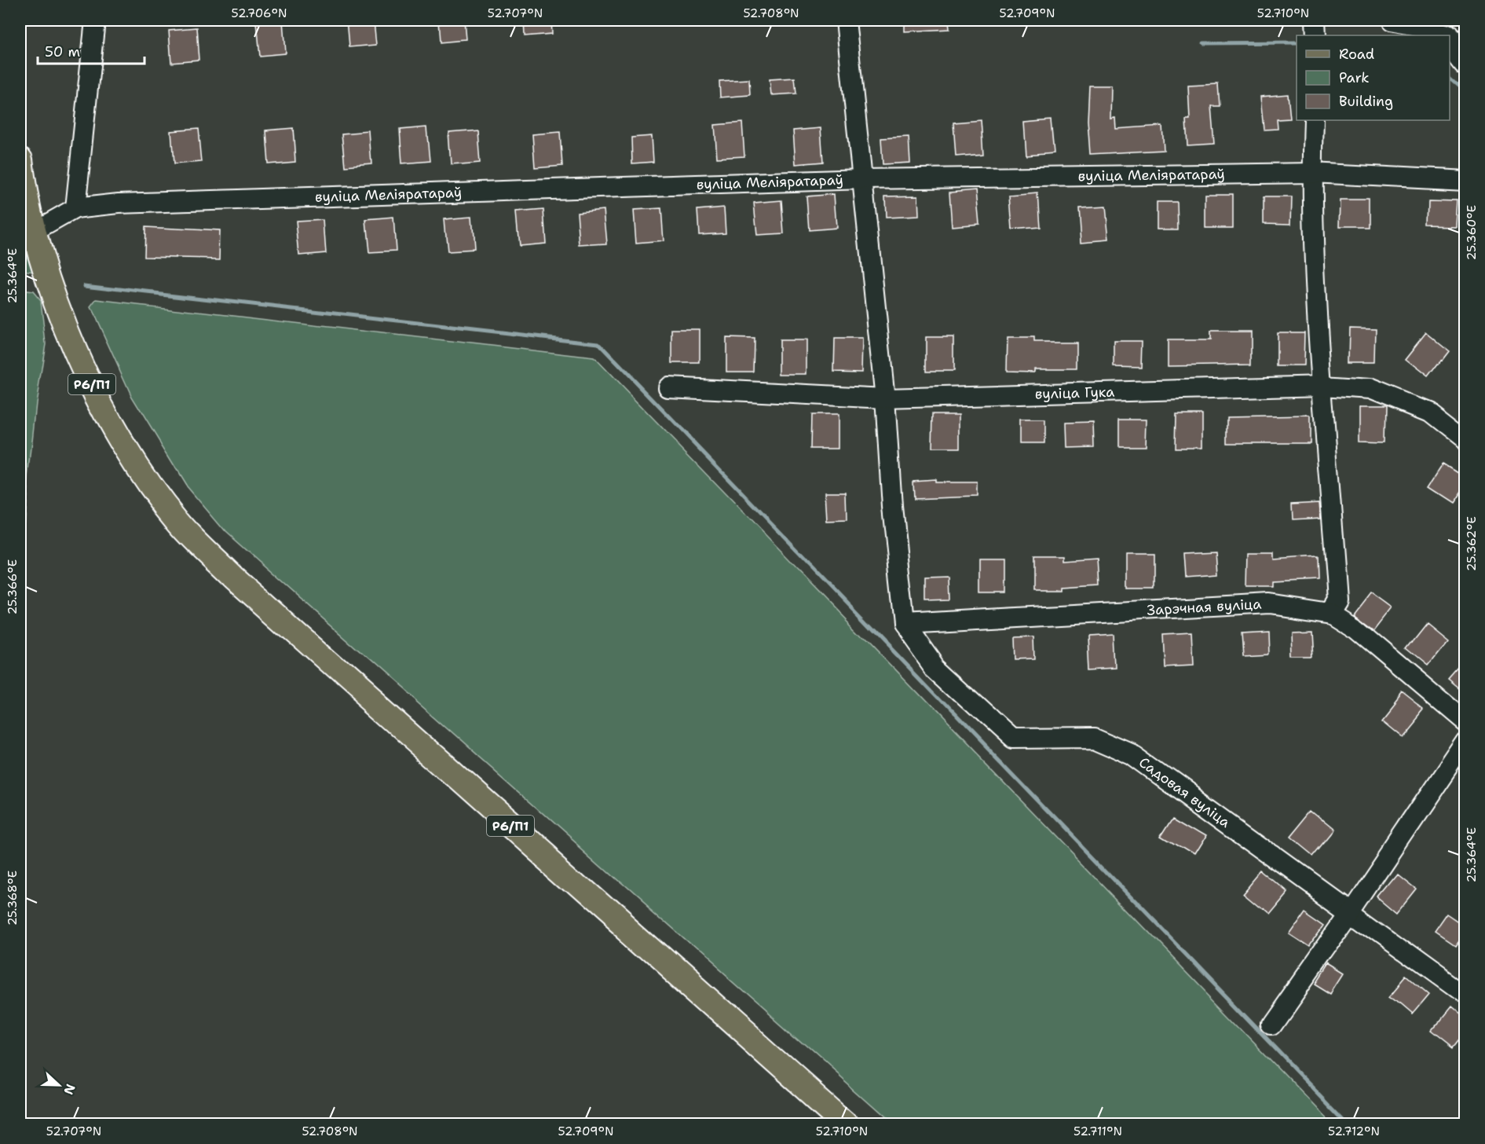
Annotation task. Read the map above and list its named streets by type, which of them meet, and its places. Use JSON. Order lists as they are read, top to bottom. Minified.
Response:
{"streets":{"main road":["Р6/П1"],"street":["вуліца Меліяратараў","вуліца Гука","Зарэчная вуліца","Садовая вуліца"]},"crossings":[["Зарэчная вуліца","Садовая вуліца"]],"legend":["Road","Park","Building"],"scale_bar":"50 m","north":"right","coordinates":["52.706°N","52.707°N","52.708°N","52.709°N","52.710°N","25.360°E","25.364°E","25.362°E","25.366°E","25.368°E","52.711°N","52.712°N"]}
